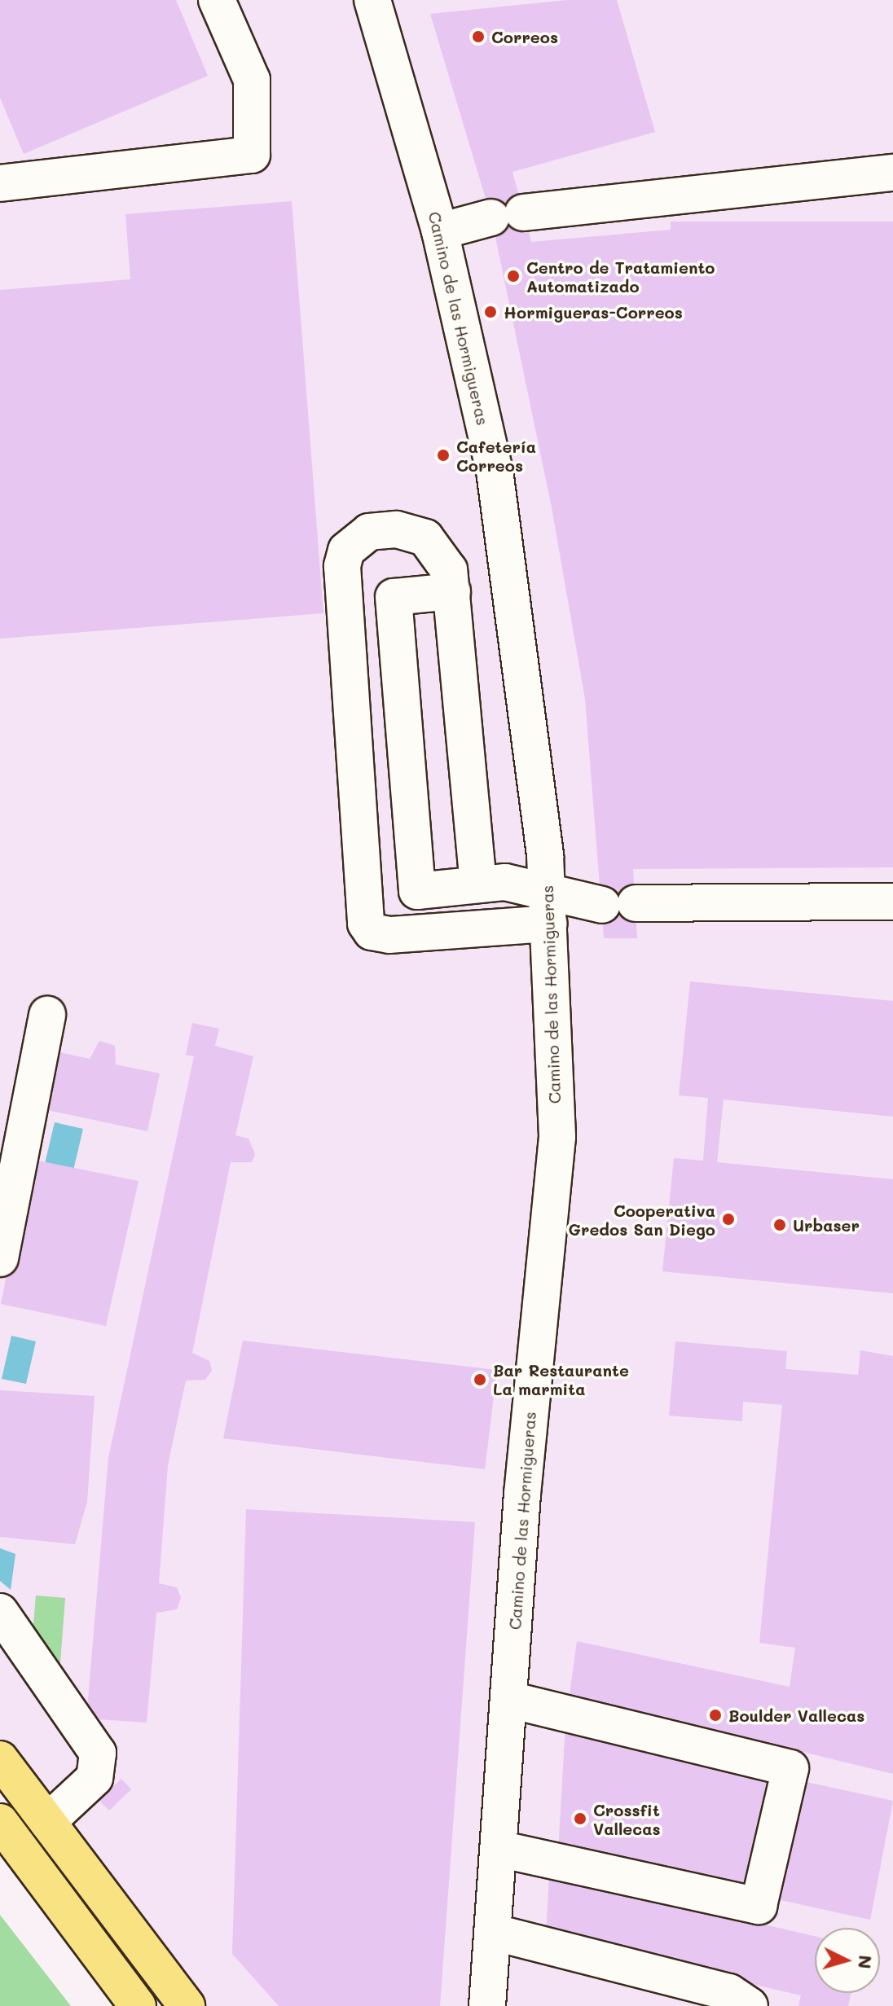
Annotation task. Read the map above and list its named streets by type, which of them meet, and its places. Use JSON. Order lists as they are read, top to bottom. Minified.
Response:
{"streets":{"street":["Camino de las Hormigueras"]},"places":["Correos","Centro de Tratamiento Automatizado","Hormigueras-Correos","Cafetería Correos","Cooperativa Gredos San Diego","Urbaser","Bar Restaurante La marmita","Boulder Vallecas","Crossfit Vallecas"],"north":"right"}
